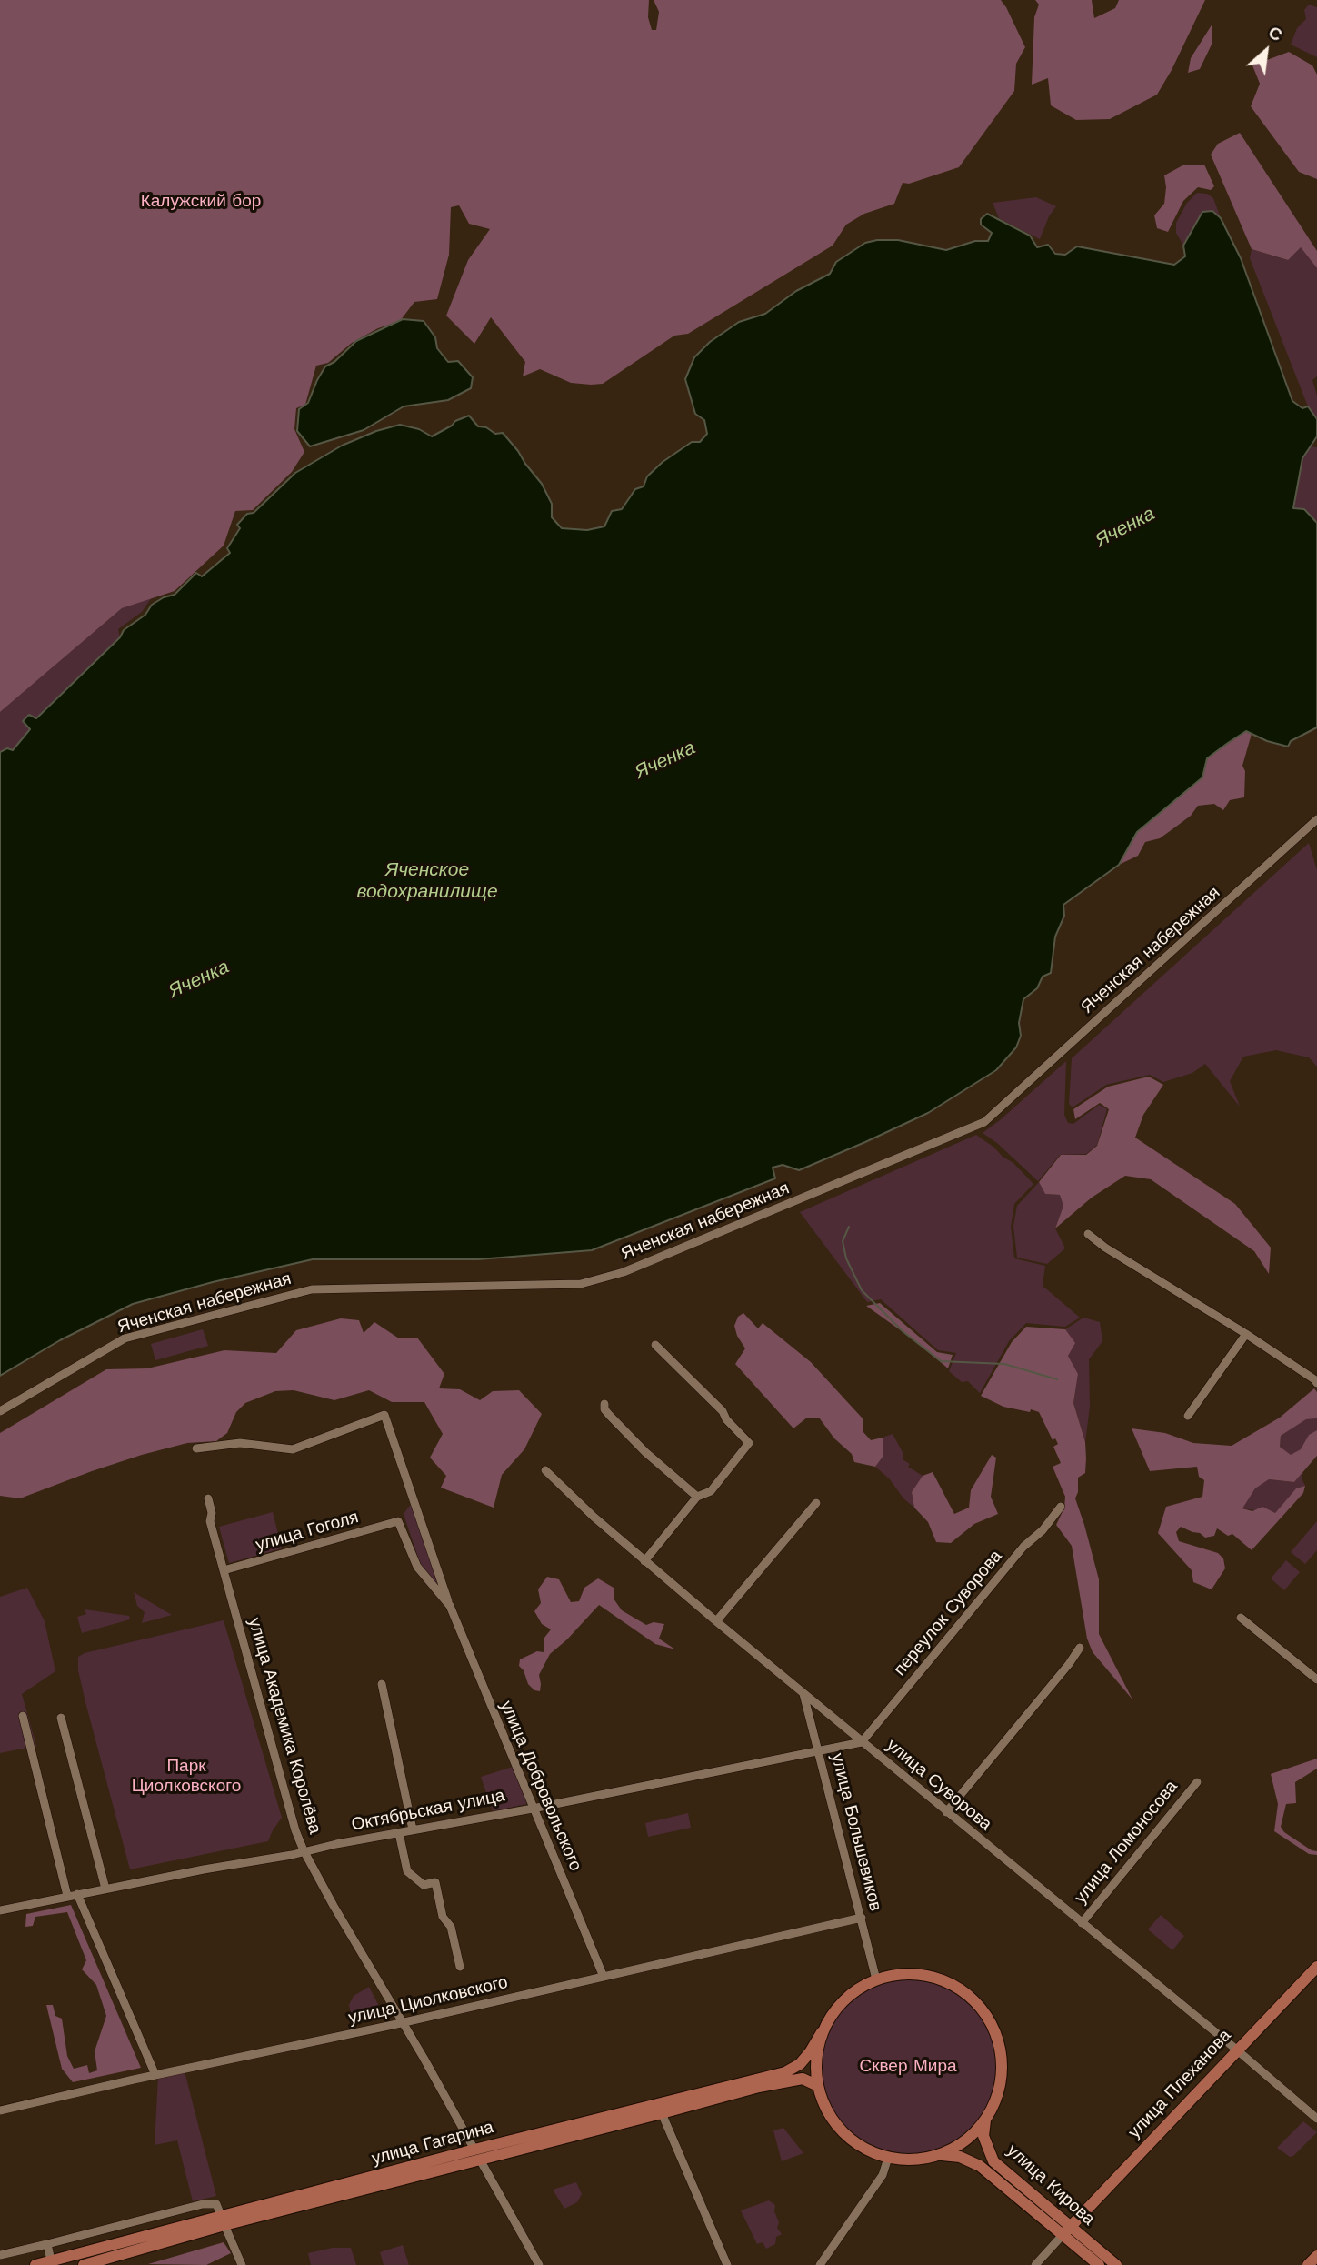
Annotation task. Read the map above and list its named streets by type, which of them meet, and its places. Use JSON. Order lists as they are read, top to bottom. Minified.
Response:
{"streets":{"main road":["улица Плеханова","улица Гагарина","улица Кирова"],"street":["Яченская набережная","улица Гоголя","переулок Суворова","улица Академика Королёва","улица Суворова","улица Добровольского","Октябрьская улица","улица Большевиков","улица Ломоносова","улица Циолковского"]},"crossings":[["улица Гоголя","улица Академика Королёва"],["улица Гоголя","улица Добровольского"],["переулок Суворова","улица Суворова"],["переулок Суворова","Октябрьская улица"],["улица Академика Королёва","Октябрьская улица"],["улица Академика Королёва","улица Циолковского"],["улица Академика Королёва","улица Гагарина"],["улица Суворова","Октябрьская улица"],["улица Суворова","улица Большевиков"],["улица Суворова","улица Ломоносова"],["улица Суворова","улица Плеханова"],["улица Добровольского","Октябрьская улица"],["улица Добровольского","улица Циолковского"],["Октябрьская улица","улица Большевиков"],["улица Большевиков","улица Циолковского"],["улица Большевиков","улица Гагарина"],["улица Большевиков","улица Кирова"],["улица Плеханова","улица Кирова"],["улица Гагарина","улица Кирова"]],"water":["Яченка","Яченское водохранилище"],"parks":["Калужский бор","Парк Циолковского","Сквер Мира"],"north":"top right"}
